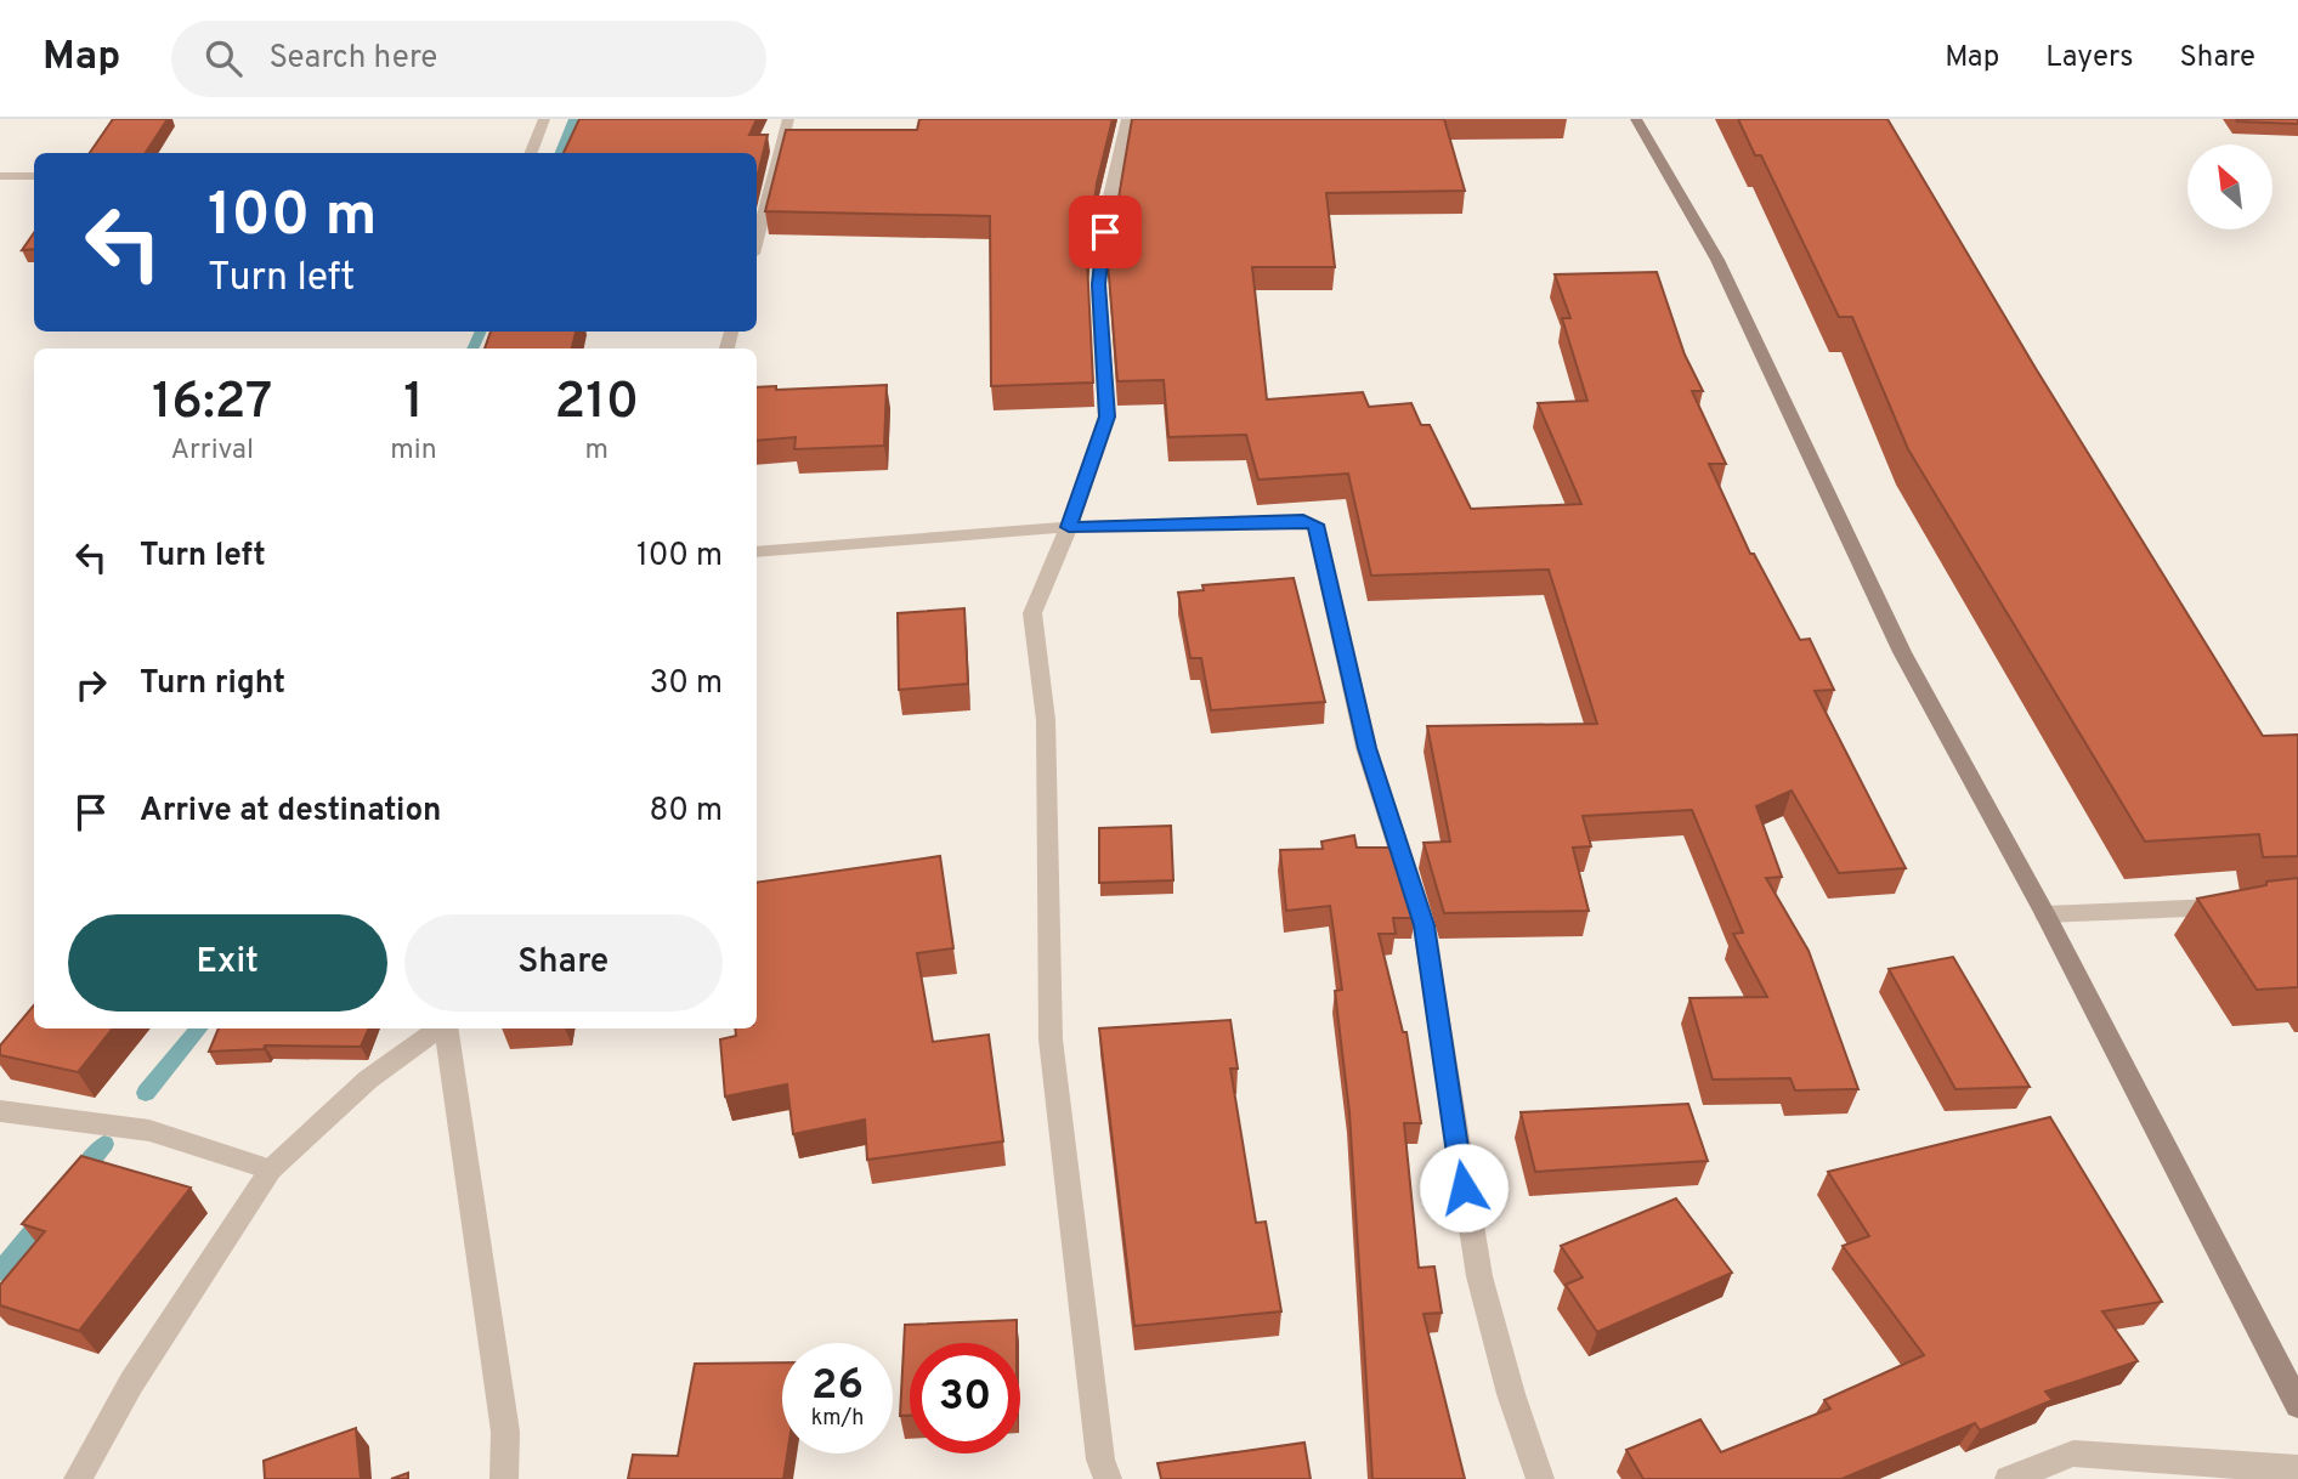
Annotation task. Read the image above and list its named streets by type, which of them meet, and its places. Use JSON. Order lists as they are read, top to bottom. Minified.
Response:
{"north":"top left","page":{"header":"Map","search":"Search here","nav":["Map","Layers","Share"],"turn":["100 m","Turn left"],"eta":["16:27","Arrival","1","min","210","m"],"list":[{"name":"Turn left","value":"100 m"},{"name":"Turn right","value":"30 m"},{"name":"Arrive at destination","value":"80 m"}],"buttons":["Exit","Share"],"speed":"26 km/h","limit":"30"}}
